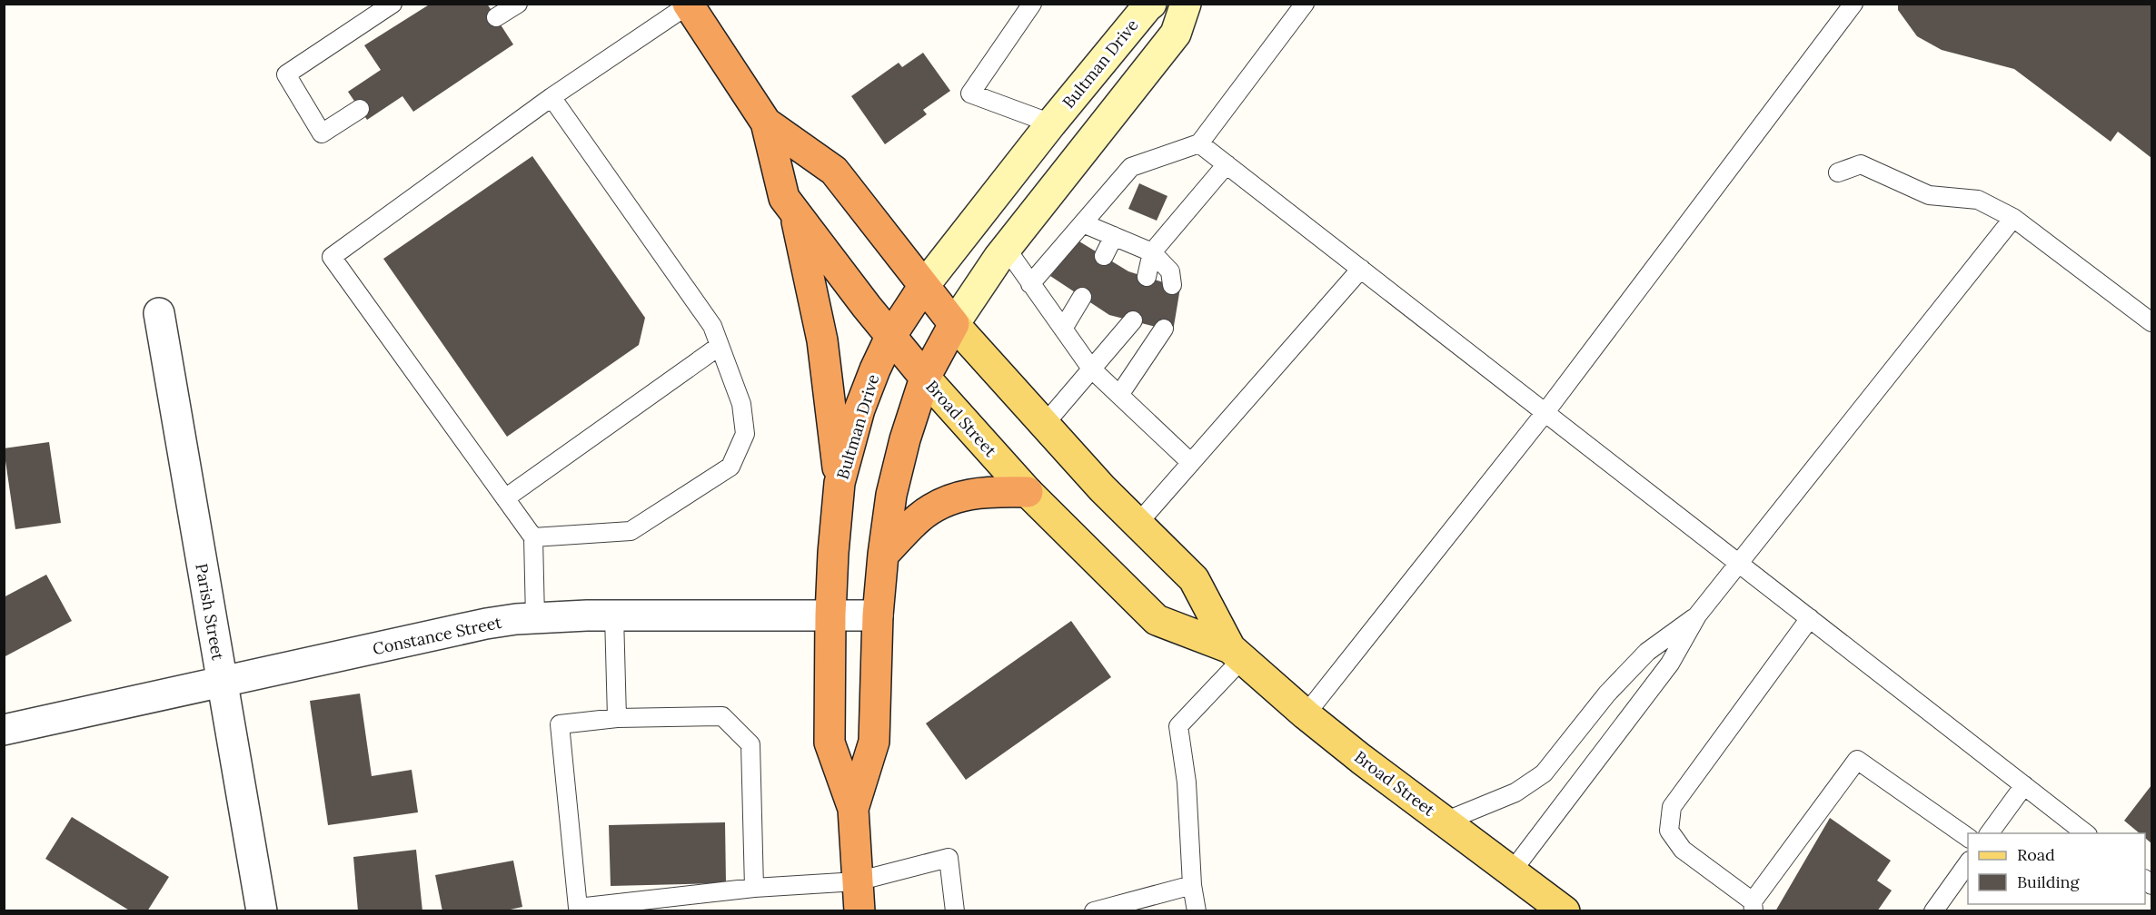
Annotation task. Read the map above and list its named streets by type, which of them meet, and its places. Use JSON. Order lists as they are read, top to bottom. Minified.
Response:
{"streets":{"highway":["Bultman Drive","Broad Street"],"street":["Parish Street","Constance Street"]},"crossings":[["Bultman Drive","Broad Street"],["Bultman Drive","Constance Street"],["Parish Street","Constance Street"]],"legend":["Road","Building"]}
